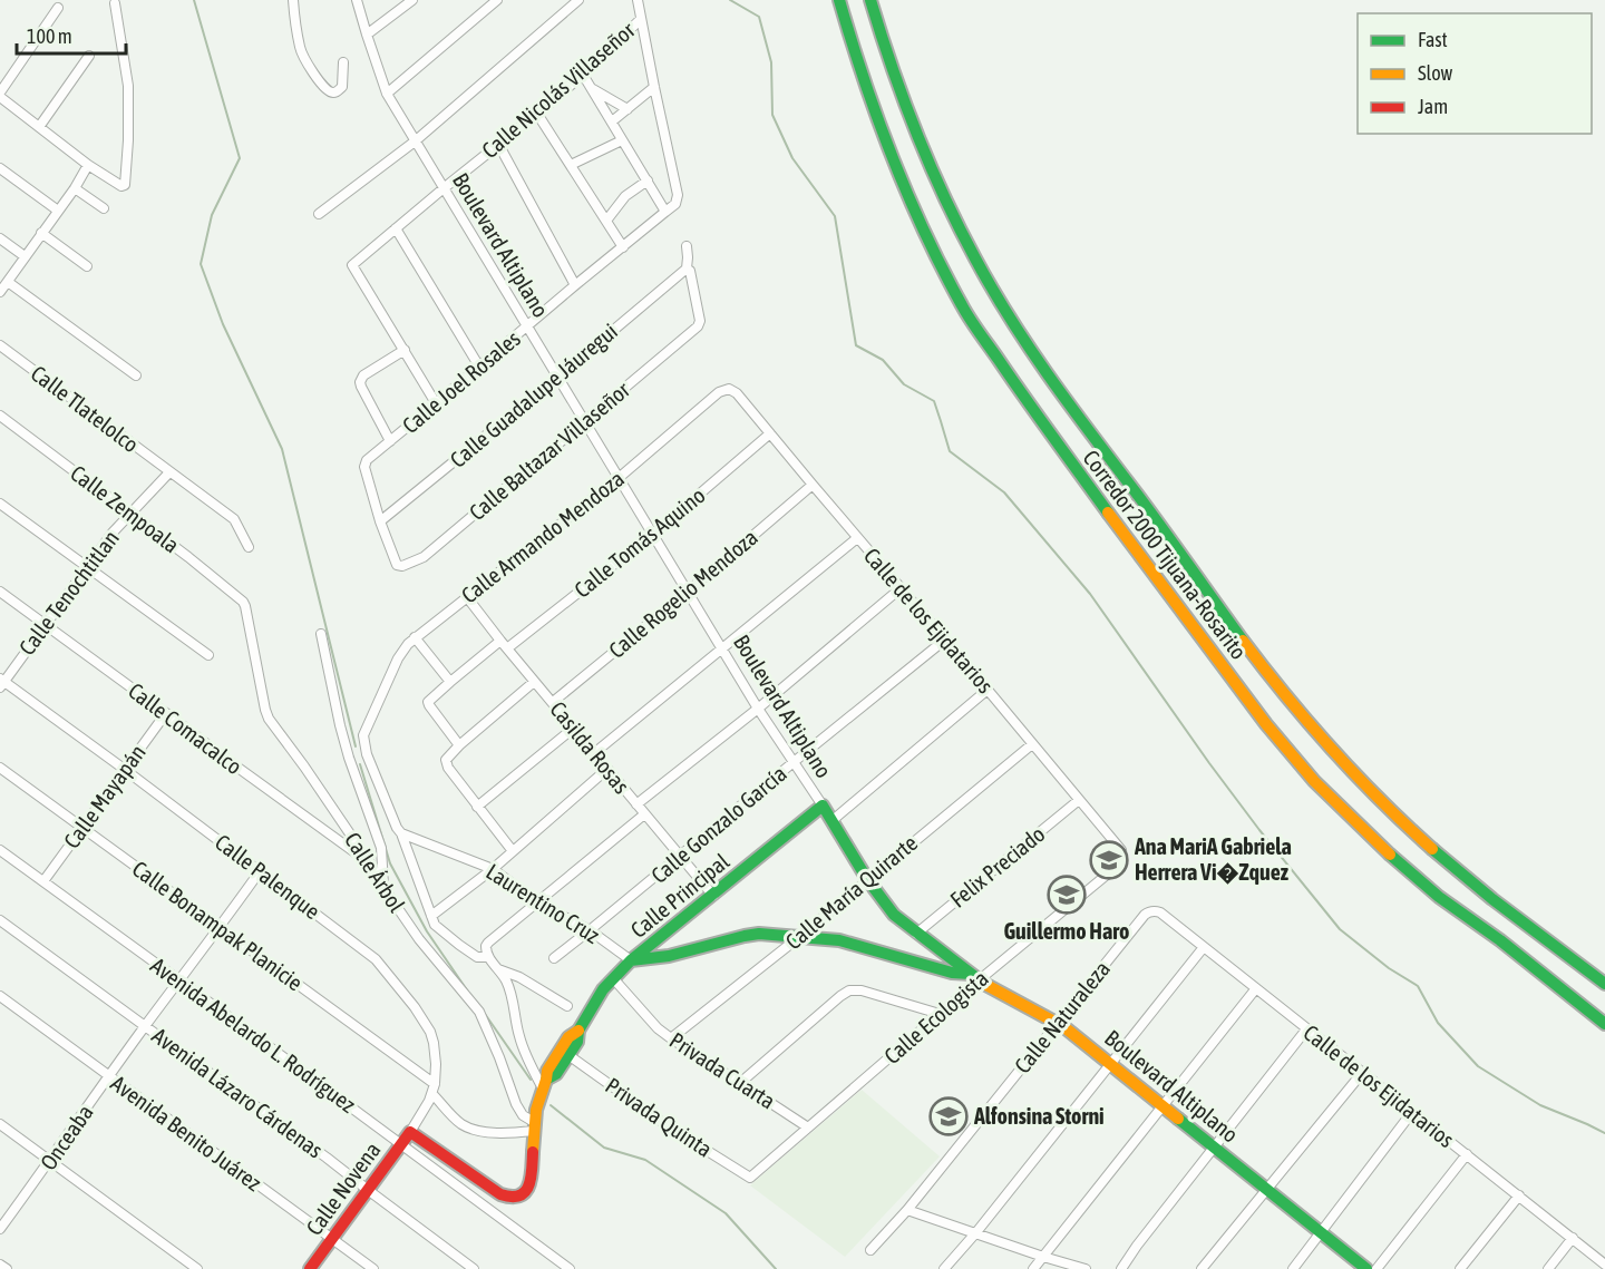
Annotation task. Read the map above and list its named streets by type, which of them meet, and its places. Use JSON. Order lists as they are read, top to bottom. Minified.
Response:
{"streets":{"main road":["Boulevard Altiplano","Corredor 2000 Tijuana-Rosarito","Calle Principal","Calle Novena"],"street":["Calle Nicolás Villaseñor","Calle Joel Rosales","Calle Guadalupe Jáuregui","Calle Tlatelolco","Calle Baltazar Villaseñor","Calle Zempoala","Calle Armando Mendoza","Calle Tomás Aquino","Calle Tenochtitlan","Calle Rogelio Mendoza","Calle de los Ejidatarios","Calle Comacalco","Casilda Rosas","Calle Mayapán","Calle Gonzalo García","Felix Preciado","Calle Árbol","Calle Palenque","Calle María Quirarte","Laurentino Cruz","Calle Bonampak Planicie","Calle Ecologista","Calle Naturaleza","Avenida Abelardo L. Rodríguez","Privada Cuarta","Avenida Lázaro Cárdenas","Privada Quinta","Avenida Benito Juárez","Onceaba"]},"crossings":[["Calle Nicolás Villaseñor","Boulevard Altiplano"],["Boulevard Altiplano","Calle Joel Rosales"],["Boulevard Altiplano","Calle Guadalupe Jáuregui"],["Boulevard Altiplano","Calle Baltazar Villaseñor"],["Boulevard Altiplano","Calle Armando Mendoza"],["Boulevard Altiplano","Calle Tomás Aquino"],["Boulevard Altiplano","Calle Rogelio Mendoza"],["Boulevard Altiplano","Calle Gonzalo García"],["Boulevard Altiplano","Felix Preciado"],["Boulevard Altiplano","Calle María Quirarte"],["Boulevard Altiplano","Calle Principal"],["Boulevard Altiplano","Calle Ecologista"],["Boulevard Altiplano","Calle Naturaleza"],["Calle Joel Rosales","Calle Guadalupe Jáuregui"],["Calle Joel Rosales","Calle Baltazar Villaseñor"],["Calle Guadalupe Jáuregui","Calle Baltazar Villaseñor"],["Calle Tlatelolco","Calle Tenochtitlan"],["Calle Zempoala","Calle Tenochtitlan"],["Calle Zempoala","Calle Árbol"],["Calle Armando Mendoza","Calle de los Ejidatarios"],["Calle Armando Mendoza","Casilda Rosas"],["Calle Tomás Aquino","Calle de los Ejidatarios"],["Calle Tomás Aquino","Casilda Rosas"],["Calle Tenochtitlan","Calle Comacalco"],["Calle Tenochtitlan","Calle Palenque"],["Calle Rogelio Mendoza","Calle de los Ejidatarios"],["Calle Rogelio Mendoza","Casilda Rosas"],["Calle de los Ejidatarios","Calle Gonzalo García"],["Calle de los Ejidatarios","Felix Preciado"],["Calle de los Ejidatarios","Calle María Quirarte"],["Calle de los Ejidatarios","Calle Ecologista"],["Calle de los Ejidatarios","Calle Naturaleza"],["Calle Comacalco","Calle Mayapán"],["Calle Comacalco","Calle Árbol"],["Casilda Rosas","Calle Gonzalo García"],["Casilda Rosas","Calle Principal"],["Calle Mayapán","Calle Palenque"],["Calle Mayapán","Calle Bonampak Planicie"],["Calle Mayapán","Avenida Abelardo L. Rodríguez"],["Calle Gonzalo García","Laurentino Cruz"],["Calle Árbol","Calle Principal"],["Calle Árbol","Calle Bonampak Planicie"],["Calle Palenque","Calle Bonampak Planicie"],["Calle Palenque","Onceaba"],["Calle María Quirarte","Privada Cuarta"],["Calle Principal","Laurentino Cruz"],["Calle Principal","Calle Bonampak Planicie"],["Calle Principal","Privada Cuarta"],["Calle Principal","Privada Quinta"],["Calle Principal","Calle Novena"],["Calle Bonampak Planicie","Onceaba"],["Calle Ecologista","Privada Cuarta"],["Calle Ecologista","Privada Quinta"],["Avenida Abelardo L. Rodríguez","Onceaba"],["Avenida Abelardo L. Rodríguez","Calle Novena"],["Avenida Lázaro Cárdenas","Onceaba"],["Avenida Lázaro Cárdenas","Calle Novena"],["Avenida Benito Juárez","Onceaba"],["Avenida Benito Juárez","Calle Novena"]],"places":{"school or university":["Ana MariA Gabriela Herrera Vi�Zquez","Guillermo Haro","Alfonsina Storni"]},"legend":["Fast","Slow","Jam"],"scale_bar":"100 m"}
